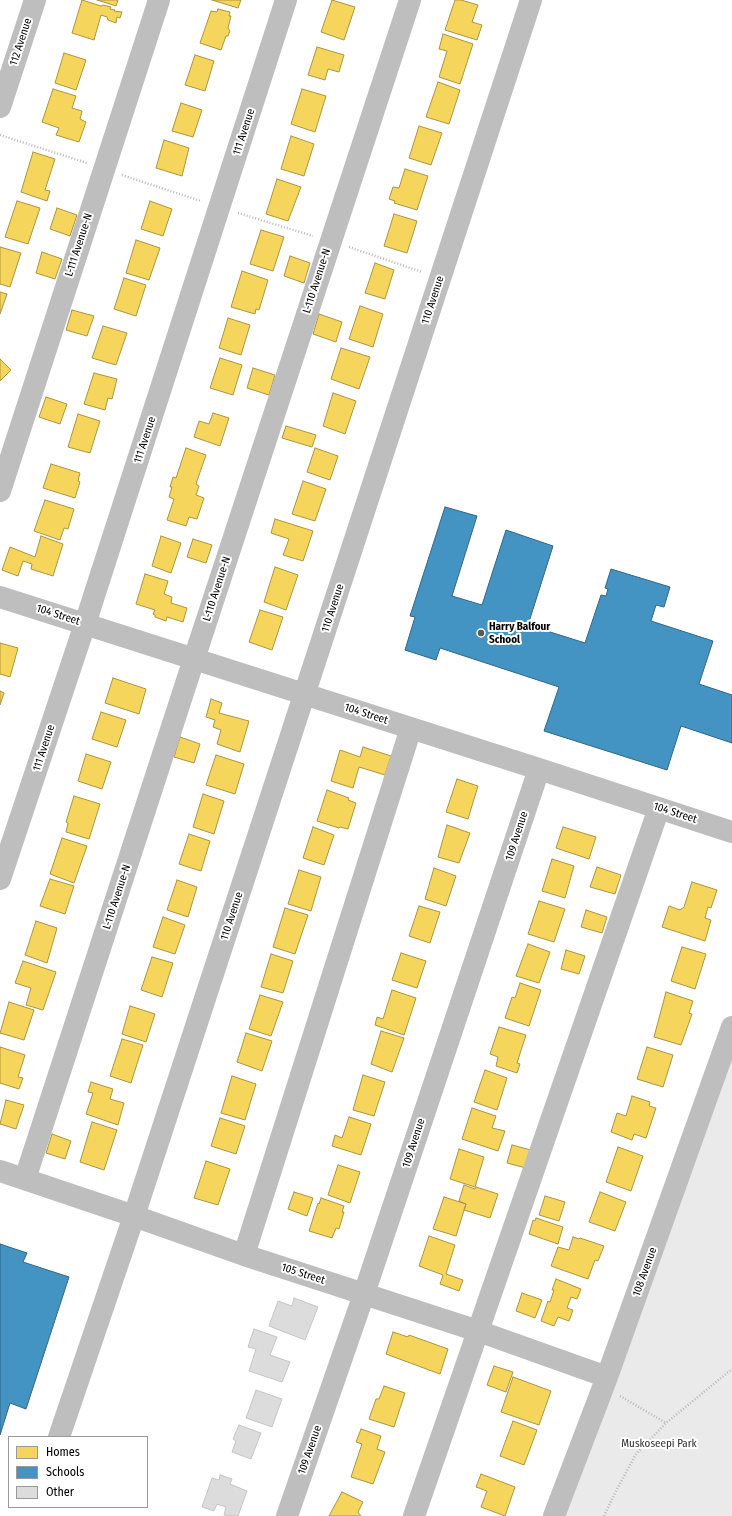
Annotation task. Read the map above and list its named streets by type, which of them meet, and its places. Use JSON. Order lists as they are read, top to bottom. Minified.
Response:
{"streets":{"street":["112 Avenue","111 Avenue","L-111 Avenue-N","L-110 Avenue-N","110 Avenue","104 Street","109 Avenue","108 Avenue","105 Street"]},"crossings":[["111 Avenue","104 Street"],["L-110 Avenue-N","104 Street"],["L-110 Avenue-N","105 Street"],["110 Avenue","104 Street"],["110 Avenue","105 Street"],["104 Street","109 Avenue"],["109 Avenue","105 Street"],["108 Avenue","105 Street"]],"parks":["Muskoseepi Park"],"places":["Harry Balfour School"],"legend":["Homes","Schools","Other"]}
